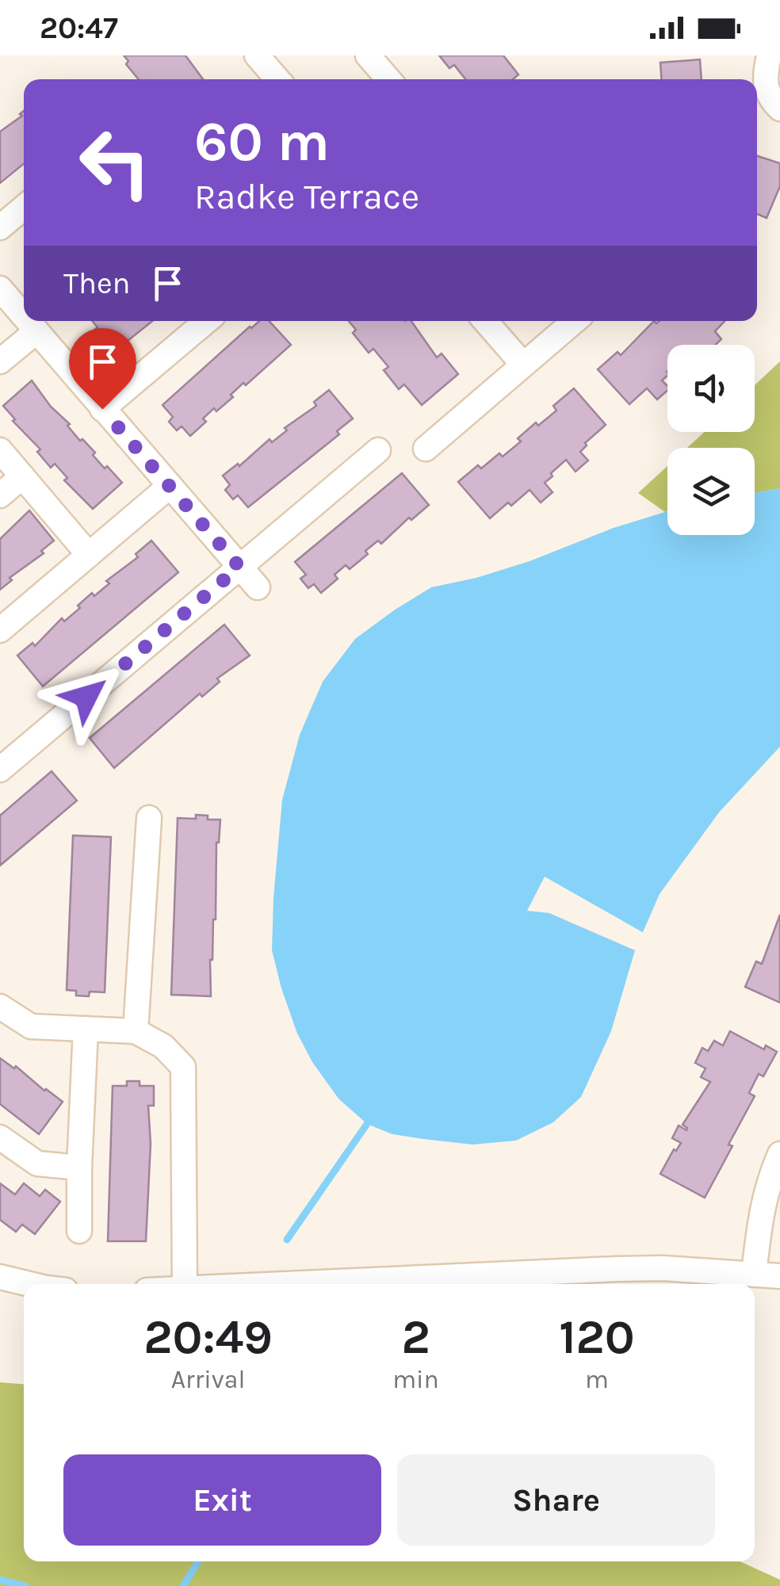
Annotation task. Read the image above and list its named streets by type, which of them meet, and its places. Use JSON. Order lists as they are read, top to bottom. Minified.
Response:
{"page":{"status":"20:47","turn":["60 m","Radke Terrace"],"then":"Then","eta":["20:49","Arrival","2","min","120","m"],"buttons":["Exit","Share"]}}
